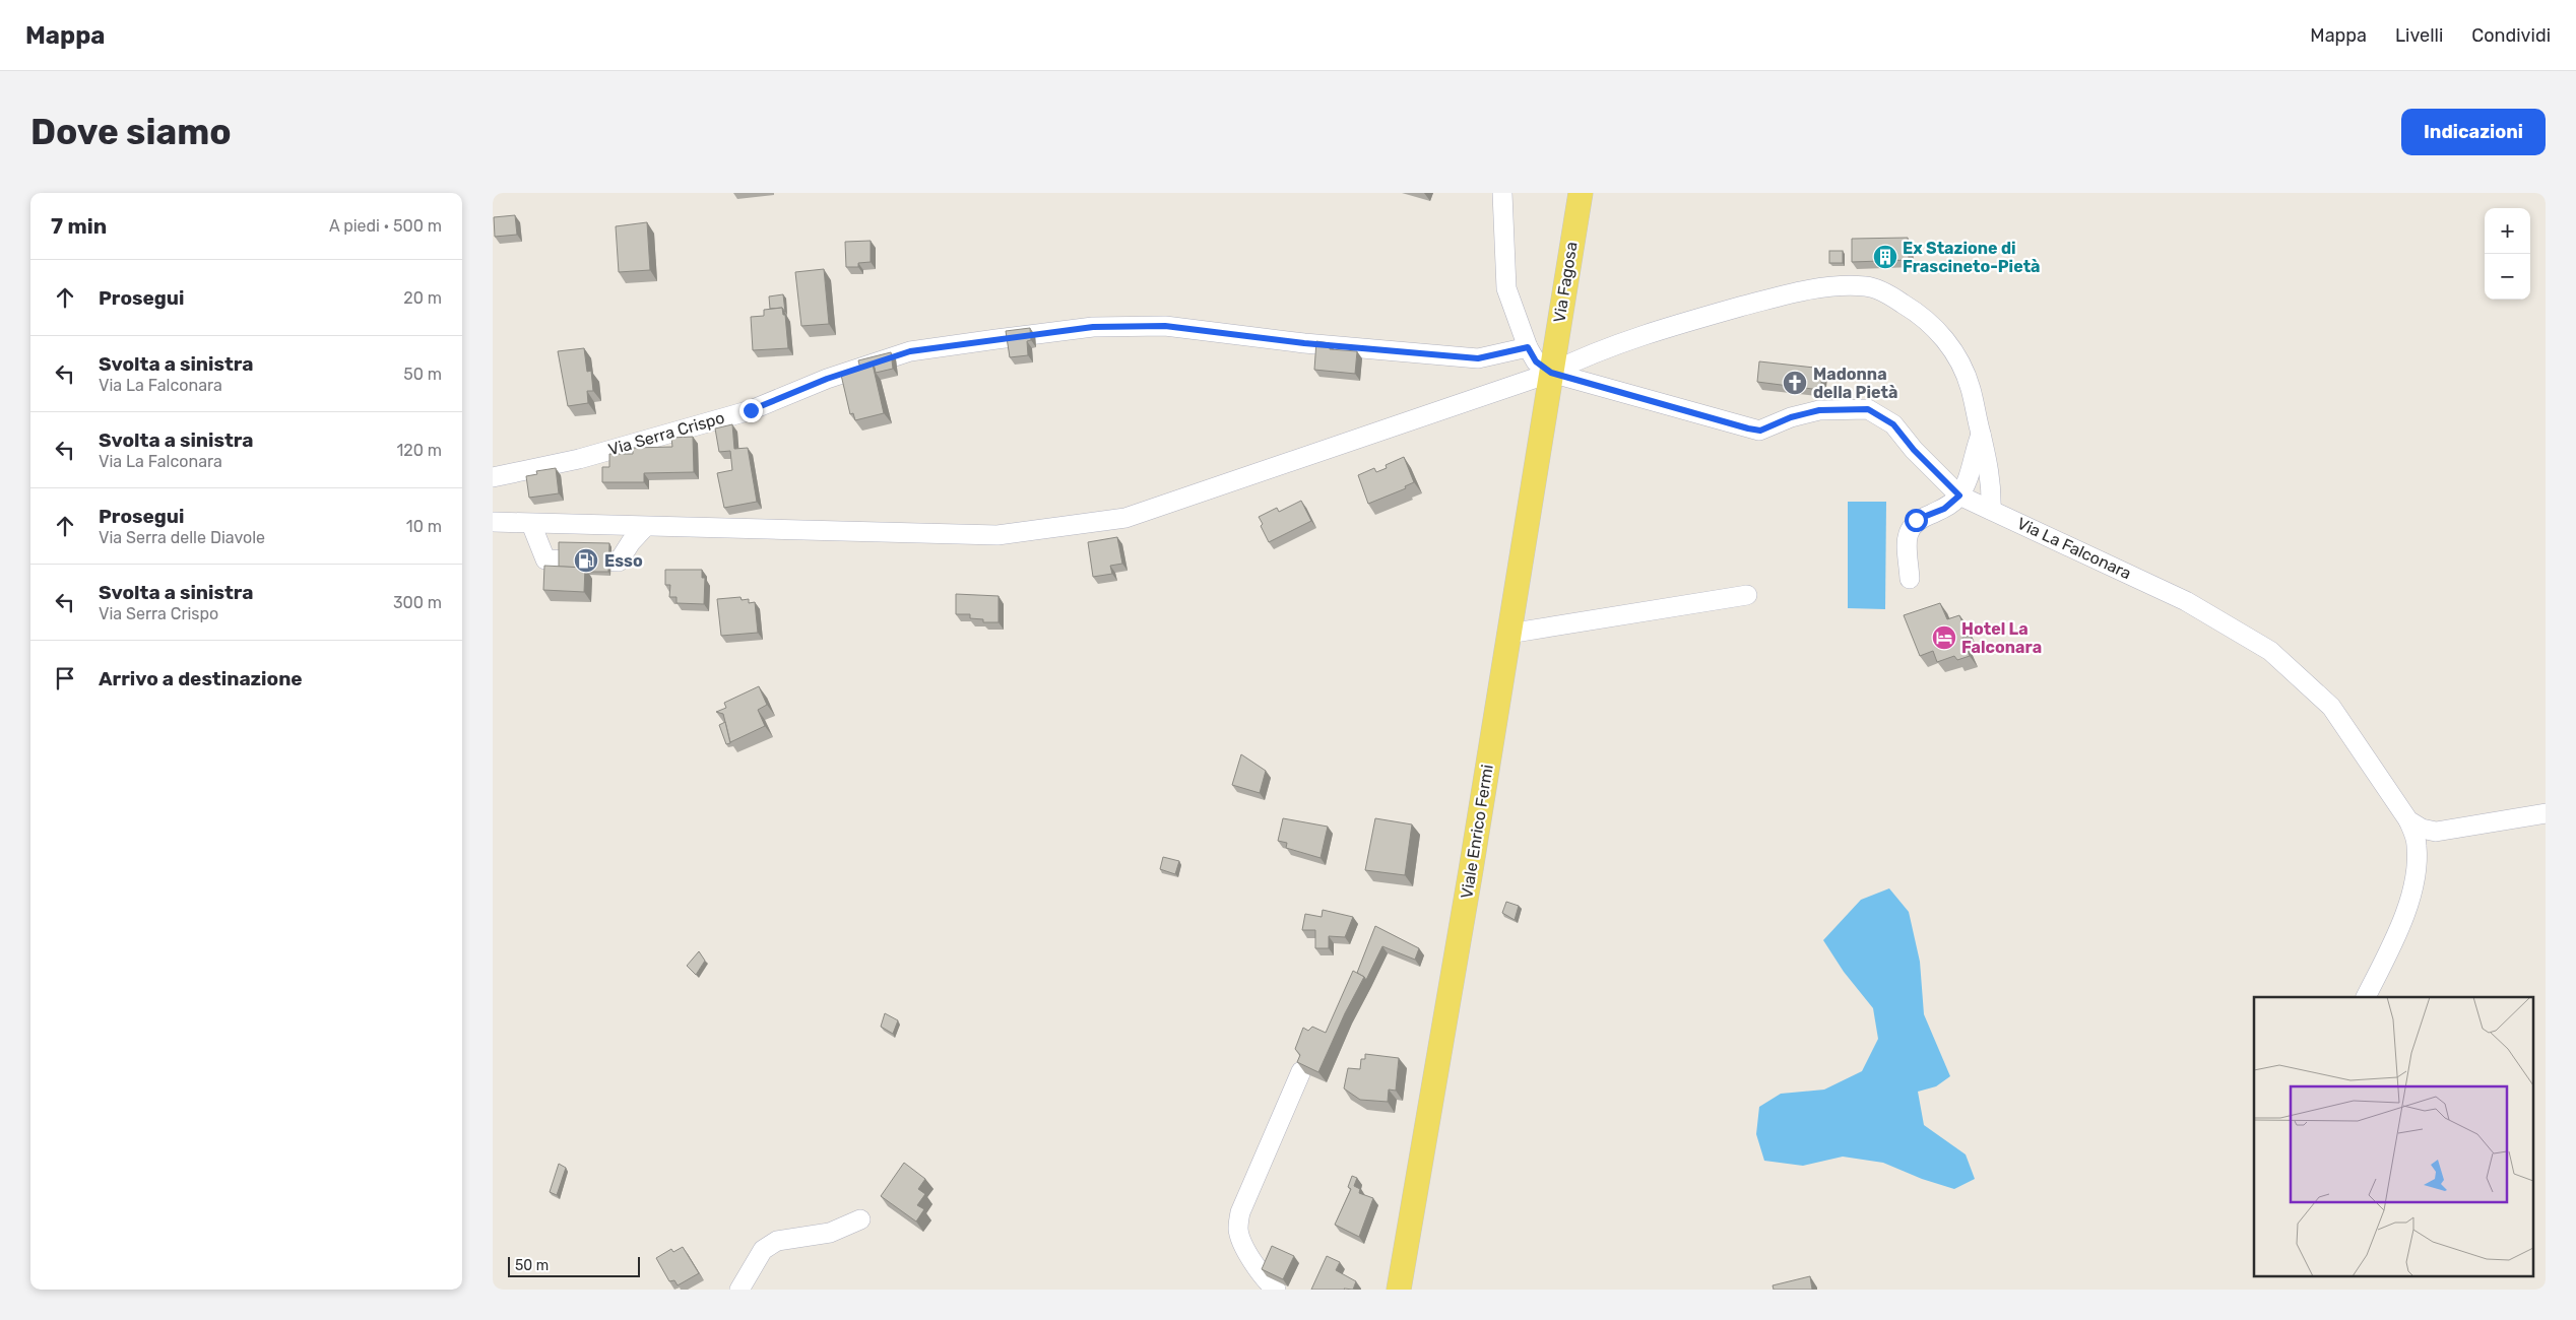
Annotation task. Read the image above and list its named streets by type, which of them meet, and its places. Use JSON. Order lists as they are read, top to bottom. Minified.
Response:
{"streets":{"main road":["Via Fagosa","Viale Enrico Fermi"],"street":["Via Serra Crispo","Via La Falconara"]},"crossings":[["Via Fagosa","Via La Falconara"],["Via Fagosa","Viale Enrico Fermi"],["Via La Falconara","Viale Enrico Fermi"]],"places":{"building":["Ex Stazione di Frascineto-Pietà"],"church":["Madonna della Pietà"],"fuel station":["Esso"],"hotel":["Hotel La Falconara"]},"scale_bar":"50 m","page":{"header":"Mappa","nav":["Mappa","Livelli","Condividi"],"buttons":"Indicazioni","title":"Dove siamo","heading":["7 min","A piedi · 500 m"],"map_buttons":["+","−"],"list":[["Prosegui","20 m"],["Svolta a sinistra","Via La Falconara","50 m"],["Svolta a sinistra","Via La Falconara","120 m"],["Prosegui","Via Serra delle Diavole","10 m"],["Svolta a sinistra","Via Serra Crispo","300 m"],"Arrivo a destinazione"],"scale":"50 m"}}
